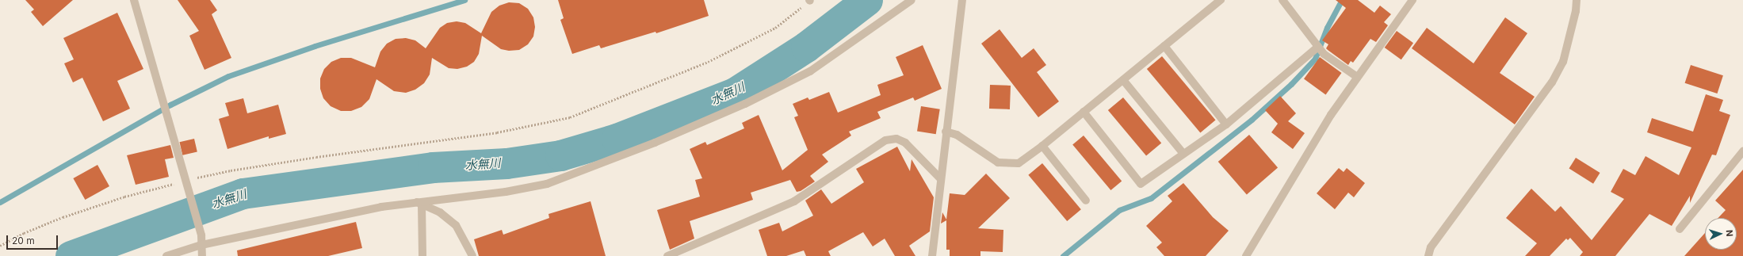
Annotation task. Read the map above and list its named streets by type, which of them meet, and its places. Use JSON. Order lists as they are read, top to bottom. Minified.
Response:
{"water":["水無川"],"scale_bar":"20 m","north":"right"}
